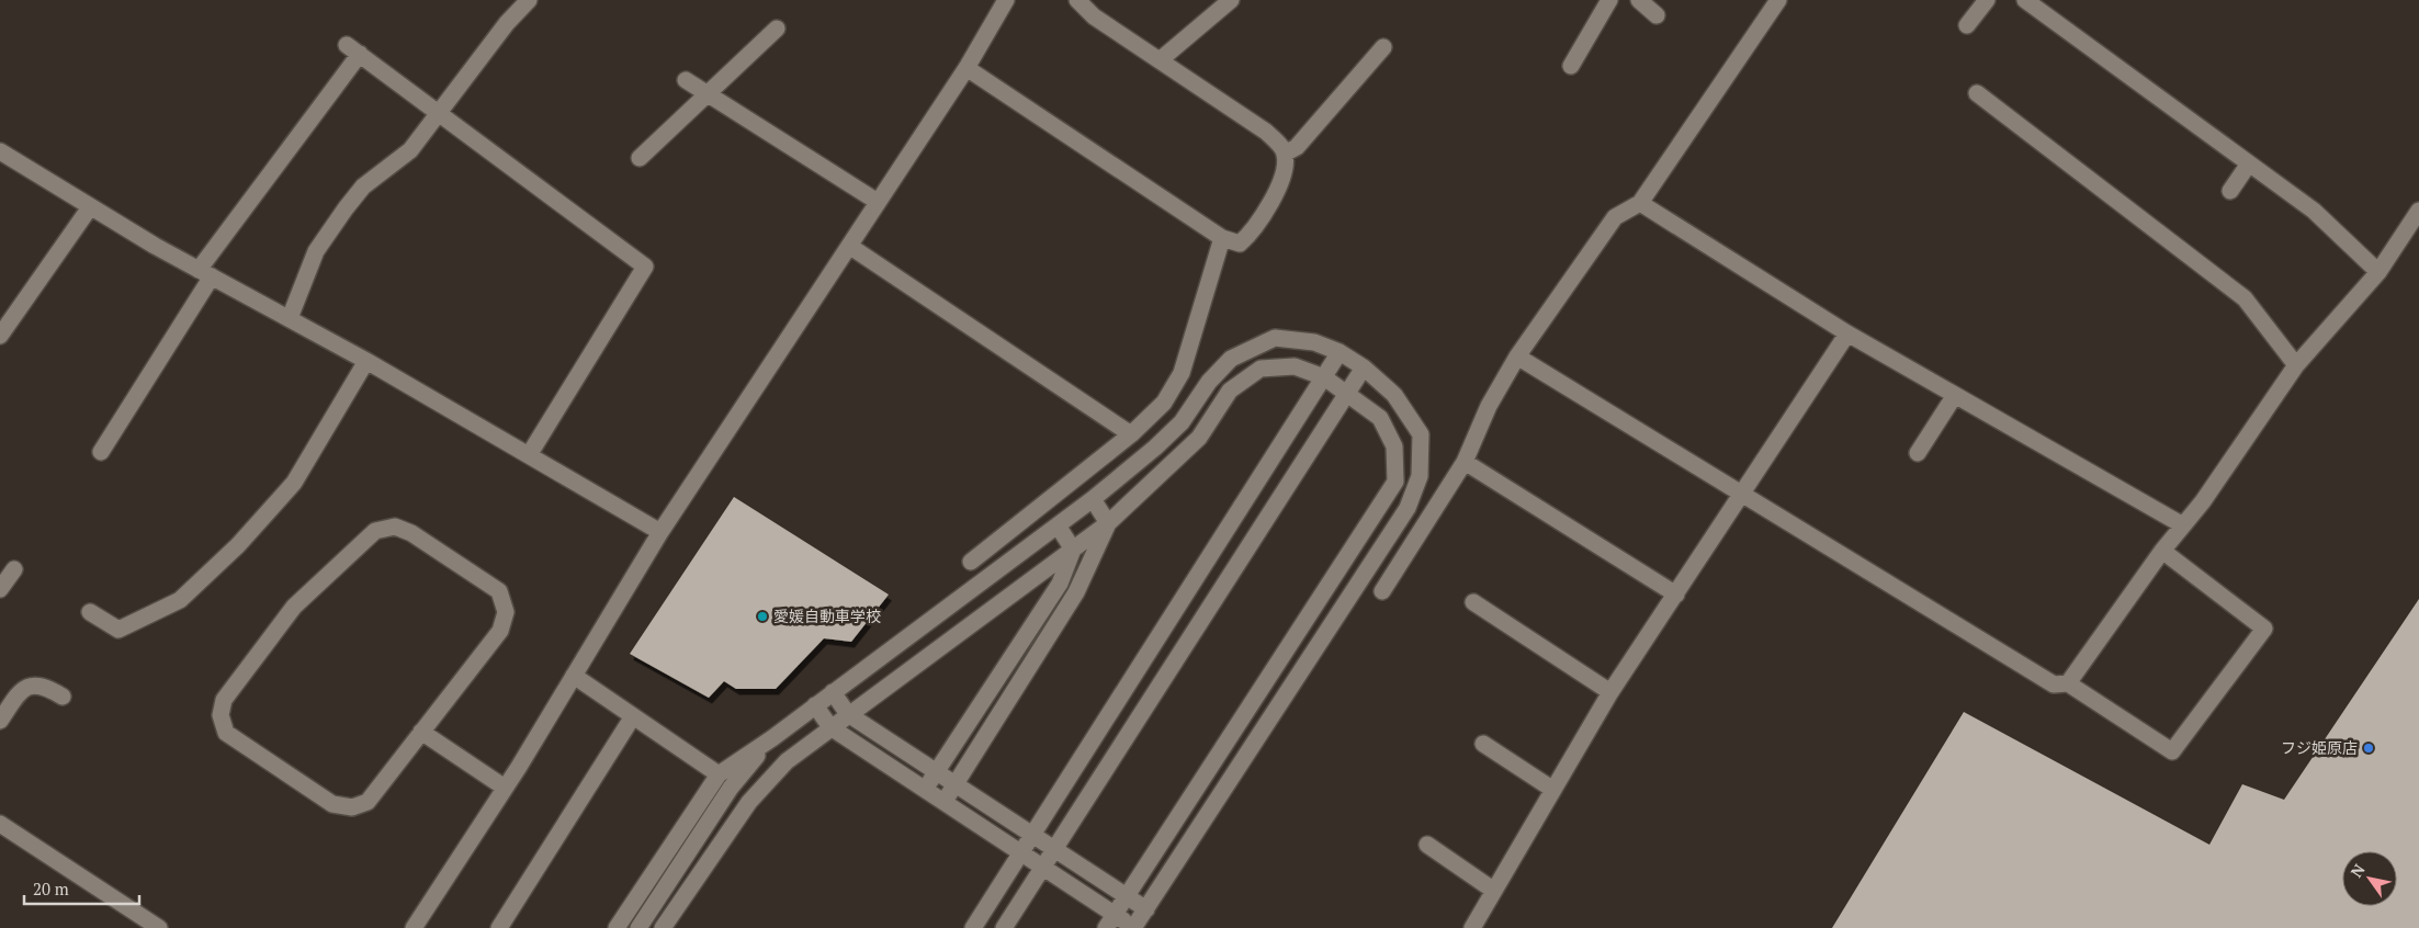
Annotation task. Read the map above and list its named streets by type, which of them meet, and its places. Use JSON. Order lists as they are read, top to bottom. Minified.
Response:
{"places":["愛媛自動車学校","フジ姫原店"],"scale_bar":"20 m","north":"top left"}
